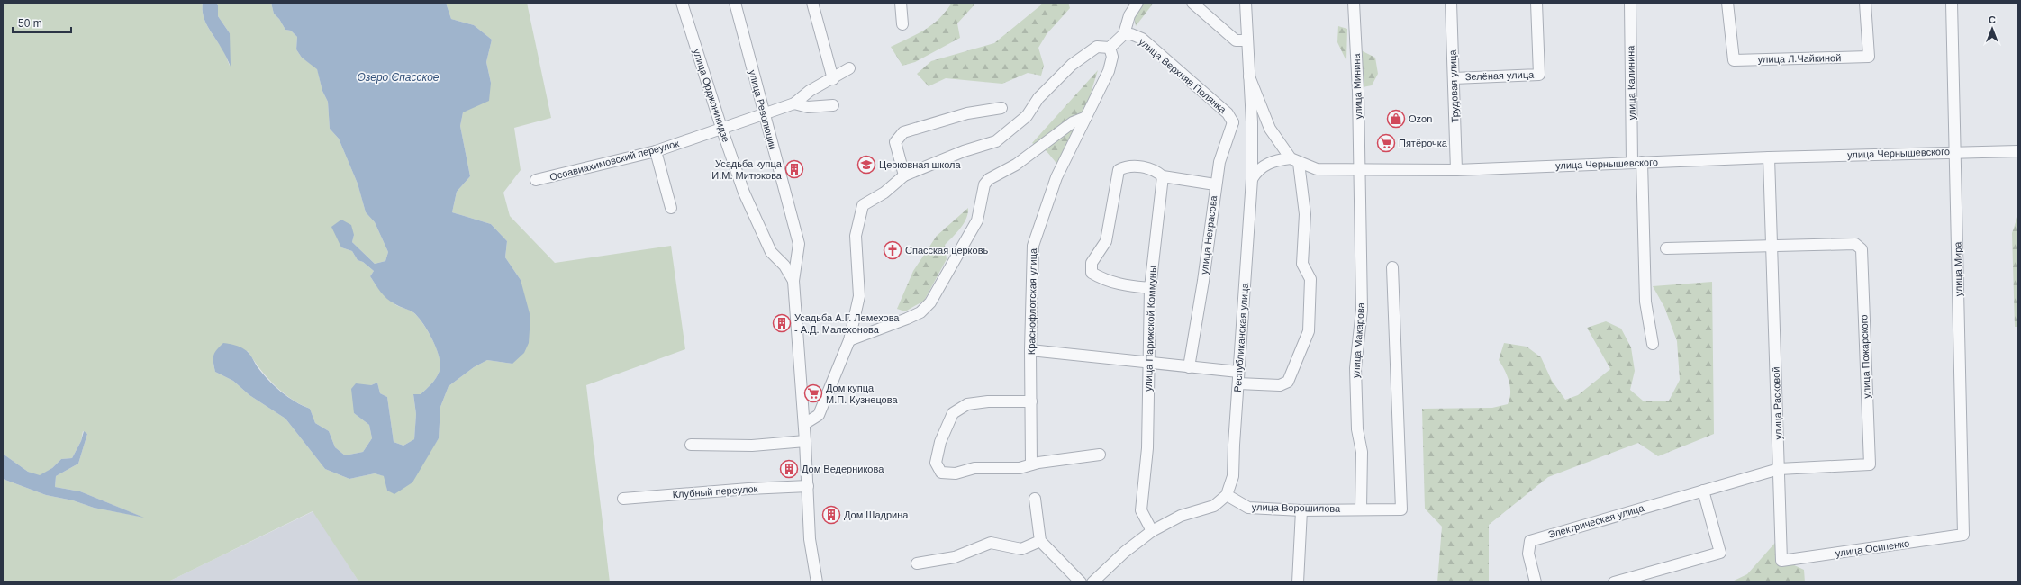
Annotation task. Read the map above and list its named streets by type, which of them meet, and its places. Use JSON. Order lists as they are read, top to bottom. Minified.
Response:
{"streets":{"street":["улица Л.Чайкиной","улица Верхняя Полянка","Зелёная улица","улица Калинина","улица Минина","Трудовая улица","улица Орджоникидзе","улица Революции","улица Чернышевского","Осоавиахимовский переулок","улица Некрасова","улица Мира","Краснофлотская улица","улица Парижской Коммуны","Республиканская улица","улица Макарова","улица Пожарского","улица Расковой","Клубный переулок","улица Ворошилова","Электрическая улица","улица Осипенко"]},"crossings":[["улица Верхняя Полянка","улица Некрасова"],["Зелёная улица","Трудовая улица"],["улица Калинина","улица Чернышевского"],["улица Минина","улица Чернышевского"],["улица Минина","улица Макарова"],["Трудовая улица","улица Чернышевского"],["улица Орджоникидзе","улица Революции"],["улица Орджоникидзе","Осоавиахимовский переулок"],["улица Революции","Осоавиахимовский переулок"],["улица Чернышевского","улица Мира"],["улица Чернышевского","улица Макарова"],["улица Чернышевского","улица Расковой"],["улица Мира","улица Осипенко"],["Республиканская улица","улица Ворошилова"],["улица Макарова","улица Ворошилова"],["улица Пожарского","улица Расковой"],["улица Пожарского","Электрическая улица"],["улица Расковой","Электрическая улица"],["улица Расковой","улица Осипенко"]],"water":["Озеро Спасское"],"places":{"shop":["Ozon"],"supermarket":["Пятёрочка","Дом купца М.П. Кузнецова"],"school or university":["Церковная школа"],"building":["Усадьба купца И.М. Митюкова","Усадьба А.Г. Лемехова - А.Д. Малехонова","Дом Ведерникова","Дом Шадрина"],"church":["Спасская церковь"]},"scale_bar":"50 m","north":"top"}
